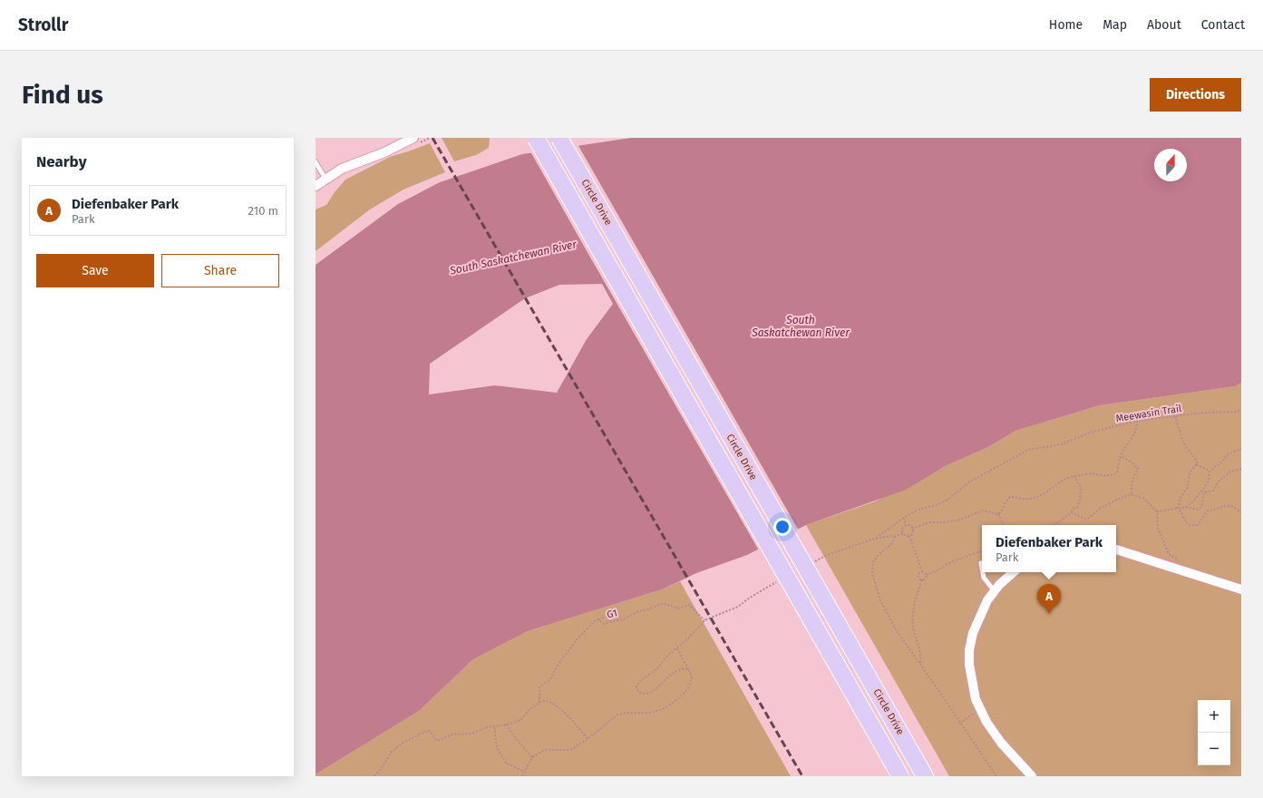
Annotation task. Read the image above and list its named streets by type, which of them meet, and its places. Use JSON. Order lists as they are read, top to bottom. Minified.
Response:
{"streets":{"highway":["Circle Drive"],"path":["Meewasin Trail","G1"]},"water":["South Saskatchewan River"],"north":"top","page":{"header":"Strollr","nav":["Home","Map","About","Contact"],"buttons":["Directions",["Save","Share"]],"title":"Find us","heading":"Nearby","list":[{"mark":"A","name":"Diefenbaker Park","note":"Park","value":"210 m"}],"popup":["Diefenbaker Park","Park"],"pins":"A","map_buttons":["+","−"]}}
